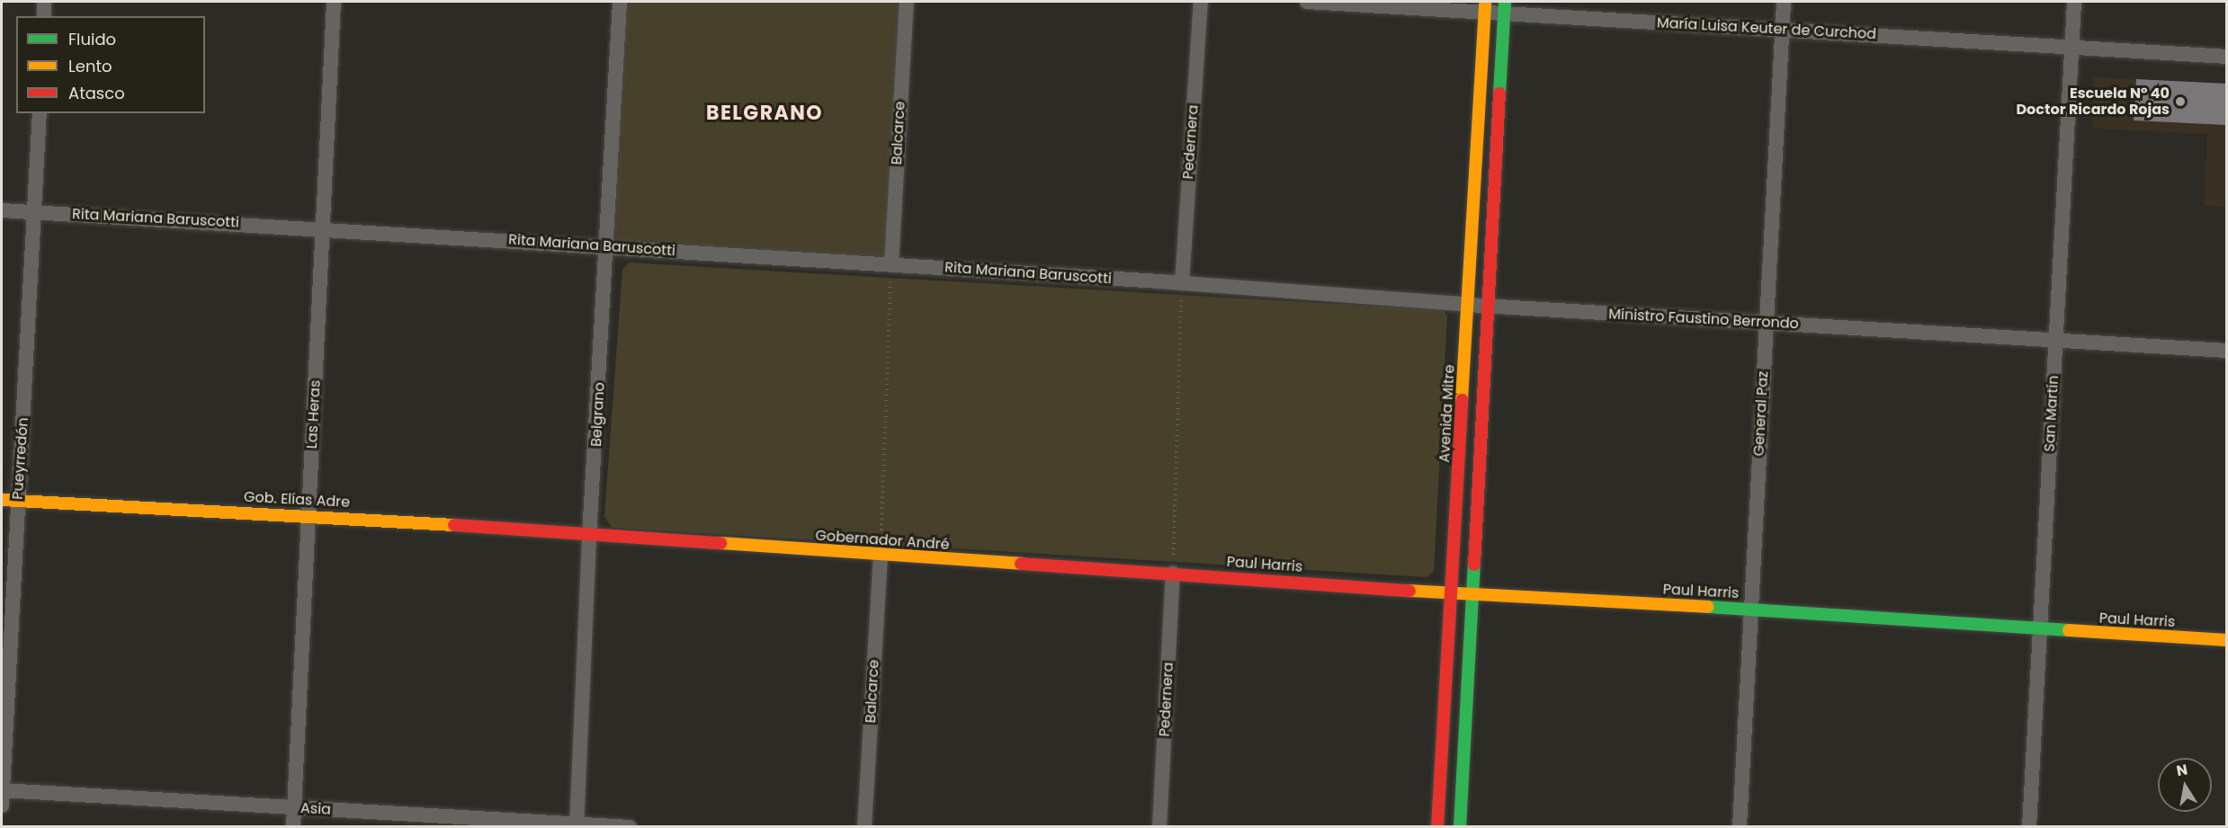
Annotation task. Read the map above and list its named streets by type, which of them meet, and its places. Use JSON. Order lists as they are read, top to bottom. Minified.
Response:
{"streets":{"street":["María Luisa Keuter de Curchod","Balcarce","Pedernera","Rita Mariana Baruscotti","Ministro Faustino Berrondo","Avenida Mitre","General Paz","San Martín","Las Heras","Belgrano","Pueyrredón","Gob. Elías Adre","Gobernador André","Paul Harris","Asia"]},"crossings":[["María Luisa Keuter de Curchod","Avenida Mitre"],["María Luisa Keuter de Curchod","General Paz"],["María Luisa Keuter de Curchod","San Martín"],["Balcarce","Rita Mariana Baruscotti"],["Balcarce","Gobernador André"],["Pedernera","Rita Mariana Baruscotti"],["Pedernera","Ministro Faustino Berrondo"],["Pedernera","Gobernador André"],["Pedernera","Paul Harris"],["Rita Mariana Baruscotti","Ministro Faustino Berrondo"],["Rita Mariana Baruscotti","Las Heras"],["Rita Mariana Baruscotti","Belgrano"],["Rita Mariana Baruscotti","Pueyrredón"],["Ministro Faustino Berrondo","Avenida Mitre"],["Ministro Faustino Berrondo","General Paz"],["Ministro Faustino Berrondo","San Martín"],["Avenida Mitre","Paul Harris"],["General Paz","Paul Harris"],["San Martín","Paul Harris"],["Las Heras","Gob. Elías Adre"],["Las Heras","Asia"],["Belgrano","Gob. Elías Adre"],["Belgrano","Gobernador André"],["Belgrano","Asia"],["Pueyrredón","Gob. Elías Adre"],["Pueyrredón","Asia"],["Gob. Elías Adre","Gobernador André"],["Gobernador André","Paul Harris"]],"districts":["BELGRANO"],"places":["Escuela N° 40 Doctor Ricardo Rojas"],"legend":["Fluido","Lento","Atasco"],"north":"top"}
